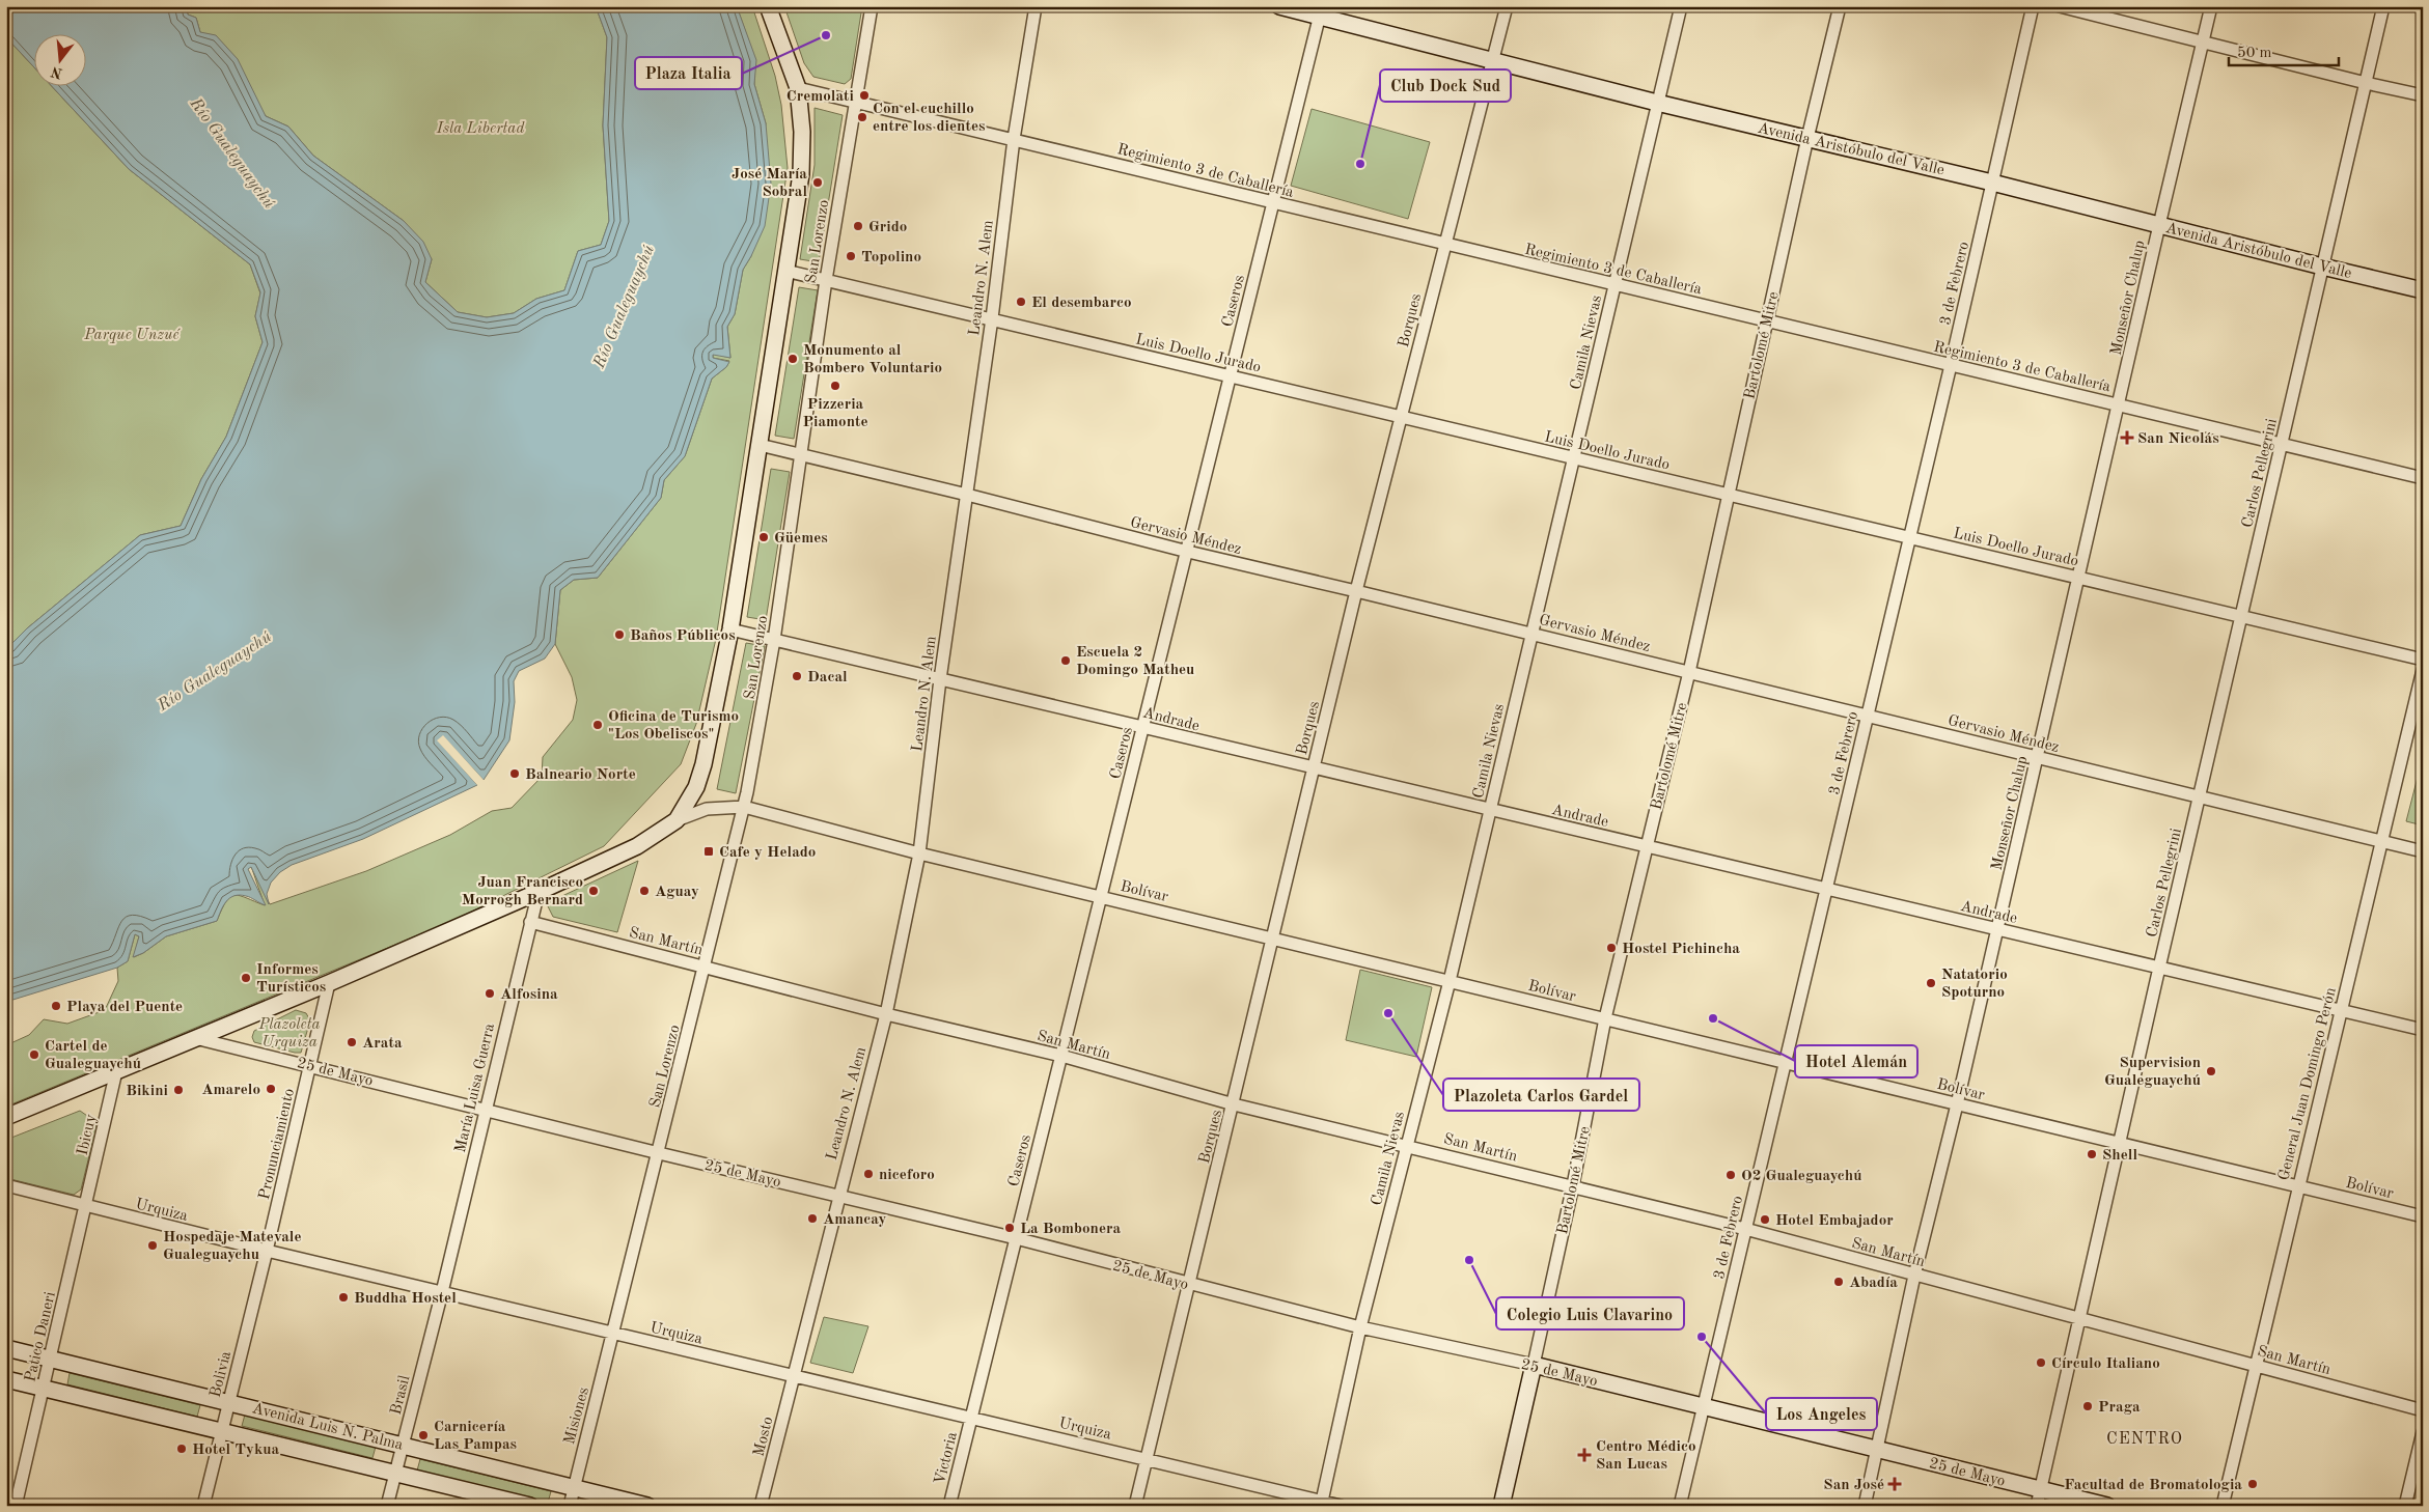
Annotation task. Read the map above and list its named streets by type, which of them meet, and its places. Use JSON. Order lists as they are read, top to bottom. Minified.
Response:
{"streets":{"main road":["Avenida Aristóbulo del Valle","Bartolomé Mitre","25 de Mayo","Avenida Luis N. Palma"],"street":["Regimiento 3 de Caballería","San Lorenzo","Leandro N. Alem","3 de Febrero","Monseñor Chalup","Caseros","Borques","Camila Nievas","Luis Doello Jurado","Carlos Pellegrini","Gervasio Méndez","Andrade","Bolívar","San Martín","General Juan Domingo Perón","María Luisa Guerra","Ibicuy","Pronunciamiento","Urquiza","Patico Daneri","Bolivia","Brasil","Misiones","Mosto","Victoria"]},"crossings":[["Avenida Aristóbulo del Valle","3 de Febrero"],["Avenida Aristóbulo del Valle","Monseñor Chalup"],["Avenida Aristóbulo del Valle","Caseros"],["Avenida Aristóbulo del Valle","Borques"],["Avenida Aristóbulo del Valle","Camila Nievas"],["Avenida Aristóbulo del Valle","Bartolomé Mitre"],["Avenida Aristóbulo del Valle","Carlos Pellegrini"],["Regimiento 3 de Caballería","San Lorenzo"],["Regimiento 3 de Caballería","Leandro N. Alem"],["Regimiento 3 de Caballería","3 de Febrero"],["Regimiento 3 de Caballería","Monseñor Chalup"],["Regimiento 3 de Caballería","Caseros"],["Regimiento 3 de Caballería","Borques"],["Regimiento 3 de Caballería","Camila Nievas"],["Regimiento 3 de Caballería","Bartolomé Mitre"],["Regimiento 3 de Caballería","Carlos Pellegrini"],["San Lorenzo","Luis Doello Jurado"],["San Lorenzo","Gervasio Méndez"],["San Lorenzo","Andrade"],["San Lorenzo","Bolívar"],["San Lorenzo","San Martín"],["San Lorenzo","25 de Mayo"],["San Lorenzo","Urquiza"],["San Lorenzo","Misiones"],["Leandro N. Alem","Luis Doello Jurado"],["Leandro N. Alem","Gervasio Méndez"],["Leandro N. Alem","Andrade"],["Leandro N. Alem","Bolívar"],["Leandro N. Alem","San Martín"],["Leandro N. Alem","25 de Mayo"],["Leandro N. Alem","Urquiza"],["Leandro N. Alem","Mosto"],["3 de Febrero","Luis Doello Jurado"],["3 de Febrero","Gervasio Méndez"],["3 de Febrero","Andrade"],["3 de Febrero","Bolívar"],["3 de Febrero","San Martín"],["3 de Febrero","25 de Mayo"],["Monseñor Chalup","Luis Doello Jurado"],["Monseñor Chalup","Gervasio Méndez"],["Monseñor Chalup","Andrade"],["Monseñor Chalup","Bolívar"],["Monseñor Chalup","San Martín"],["Monseñor Chalup","25 de Mayo"],["Caseros","Luis Doello Jurado"],["Caseros","Gervasio Méndez"],["Caseros","Andrade"],["Caseros","Bolívar"],["Caseros","San Martín"],["Caseros","25 de Mayo"],["Caseros","Urquiza"],["Caseros","Victoria"],["Borques","Luis Doello Jurado"],["Borques","Gervasio Méndez"],["Borques","Andrade"],["Borques","Bolívar"],["Borques","San Martín"],["Borques","25 de Mayo"],["Borques","Urquiza"],["Camila Nievas","Luis Doello Jurado"],["Camila Nievas","Gervasio Méndez"],["Camila Nievas","Andrade"],["Camila Nievas","Bolívar"],["Camila Nievas","San Martín"],["Camila Nievas","25 de Mayo"],["Camila Nievas","Urquiza"],["Bartolomé Mitre","Luis Doello Jurado"],["Bartolomé Mitre","Gervasio Méndez"],["Bartolomé Mitre","Andrade"],["Bartolomé Mitre","Bolívar"],["Bartolomé Mitre","San Martín"],["Bartolomé Mitre","25 de Mayo"],["Luis Doello Jurado","Carlos Pellegrini"],["Carlos Pellegrini","Gervasio Méndez"],["Carlos Pellegrini","Andrade"],["Carlos Pellegrini","Bolívar"],["Carlos Pellegrini","San Martín"],["Carlos Pellegrini","25 de Mayo"],["Gervasio Méndez","General Juan Domingo Perón"],["Andrade","General Juan Domingo Perón"],["Bolívar","General Juan Domingo Perón"],["San Martín","General Juan Domingo Perón"],["San Martín","María Luisa Guerra"],["25 de Mayo","María Luisa Guerra"],["25 de Mayo","Pronunciamiento"],["María Luisa Guerra","Urquiza"],["María Luisa Guerra","Brasil"],["Ibicuy","Urquiza"],["Ibicuy","Patico Daneri"],["Pronunciamiento","Urquiza"],["Pronunciamiento","Bolivia"],["Urquiza","Patico Daneri"],["Urquiza","Bolivia"],["Urquiza","Brasil"],["Urquiza","Misiones"],["Urquiza","Mosto"],["Urquiza","Victoria"],["Patico Daneri","Avenida Luis N. Palma"],["Bolivia","Avenida Luis N. Palma"],["Brasil","Avenida Luis N. Palma"],["Misiones","Avenida Luis N. Palma"]],"districts":["CENTRO"],"water":["Río Gualeguaychú"],"parks":["Isla Libertad","Parque Unzué","Plazoleta Urquiza"],"places":{"other":["Plaza Italia","Cremolati","Con el cuchillo entre los dientes","Club Dock Sud","José María Sobral","Grido","Topolino","El desembarco","Monumento al Bombero Voluntario","Pizzeria Piamonte","Güemes","Baños Públicos","Escuela 2 Domingo Matheu","Dacal","Oficina de Turismo \"Los Obeliscos\"","Balneario Norte","Juan Francisco Morrogh Bernard","Aguay","Hostel Pichincha","Informes Turísticos","Natatorio Spoturno","Alfosina","Playa del Puente","Plazoleta Carlos Gardel","Hotel Alemán","Arata","Cartel de Gualeguaychú","Supervision Gualeguaychú","Amarelo","Bikini","Shell","niceforo","O2 Gualeguaychú","Amancay","Hotel Embajador","La Bombonera","Hospedaje Matevale Gualeguaychu","Colegio Luis Clavarino","Abadía","Buddha Hostel","Los Angeles","Círculo Italiano","Praga","Carnicería Las Pampas","Hotel Tykua","Facultad de Bromatologia"],"health":["San Nicolás","Centro Médico San Lucas","San José"],"transit":["Cafe y Helado"]},"scale_bar":"50 m","north":"bottom"}
